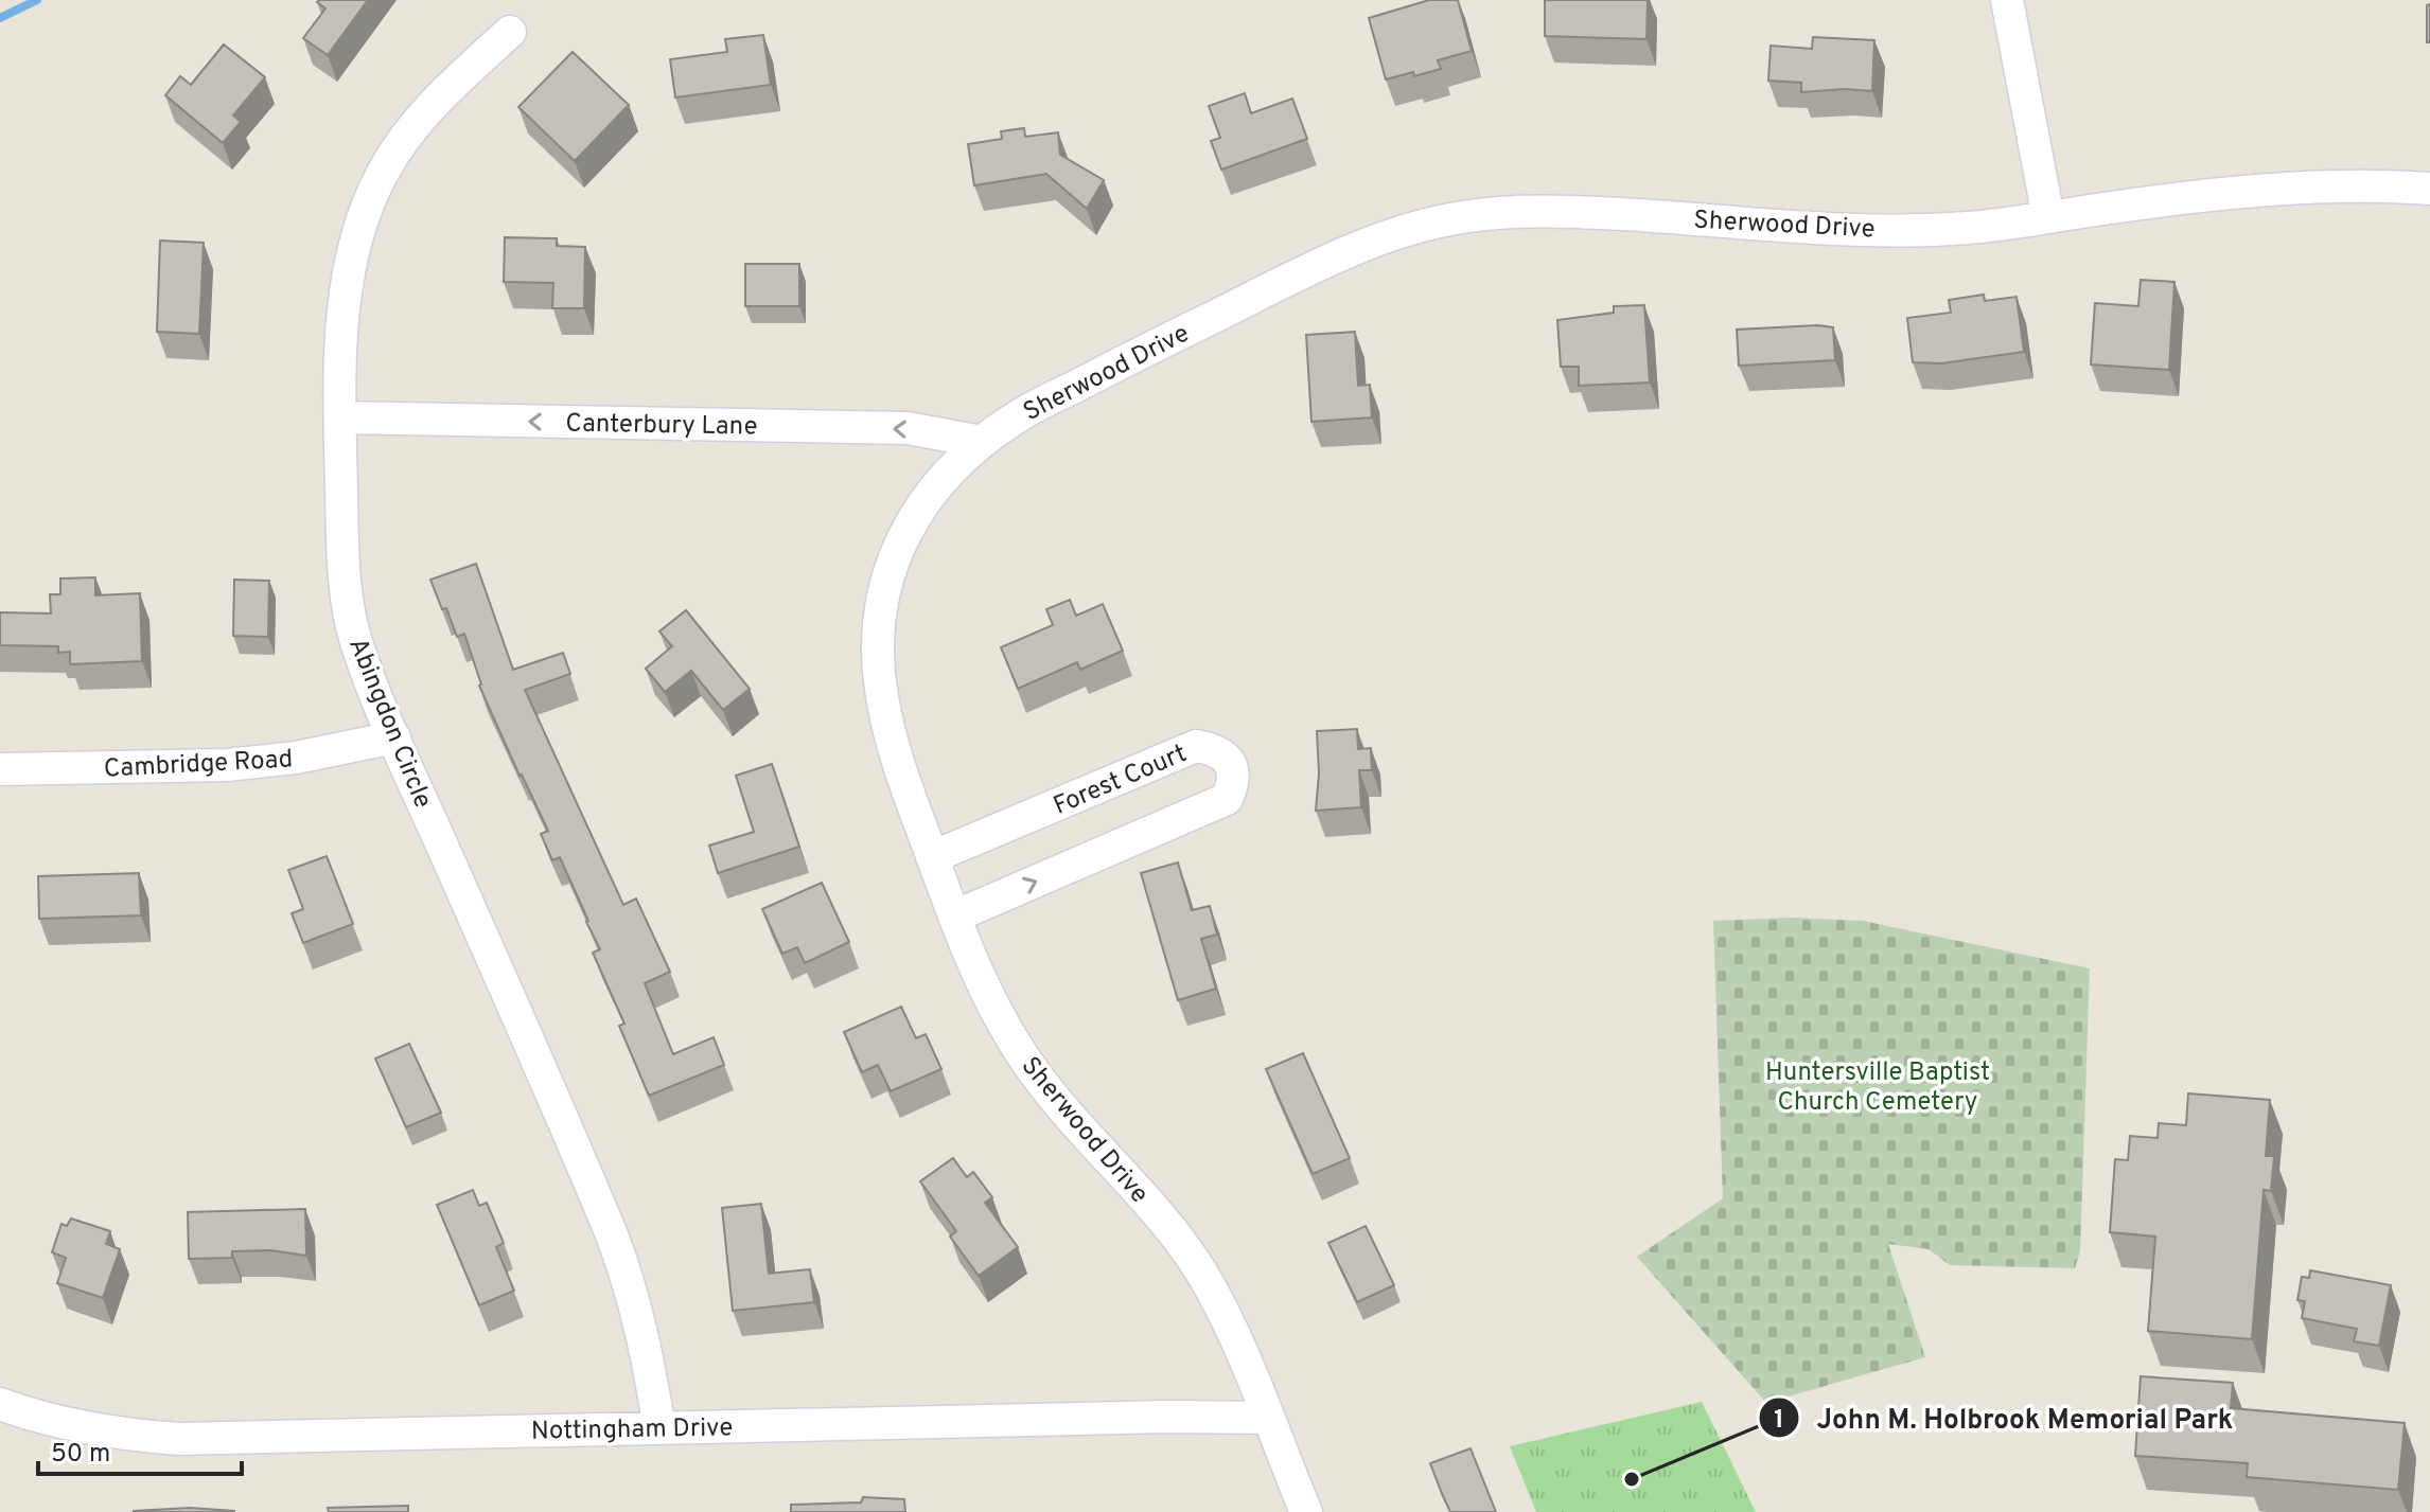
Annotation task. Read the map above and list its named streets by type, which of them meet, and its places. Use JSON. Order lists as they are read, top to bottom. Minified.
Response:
{"streets":{"street":["Sherwood Drive","Canterbury Lane","Abingdon Circle","Cambridge Road","Forest Court","Nottingham Drive"]},"crossings":[["Sherwood Drive","Canterbury Lane"],["Sherwood Drive","Forest Court"],["Sherwood Drive","Nottingham Drive"],["Canterbury Lane","Abingdon Circle"],["Abingdon Circle","Cambridge Road"],["Abingdon Circle","Nottingham Drive"]],"one_way":["Canterbury Lane"],"parks":["Huntersville Baptist Church Cemetery"],"places":["John M. Holbrook Memorial Park"],"scale_bar":"50 m"}
